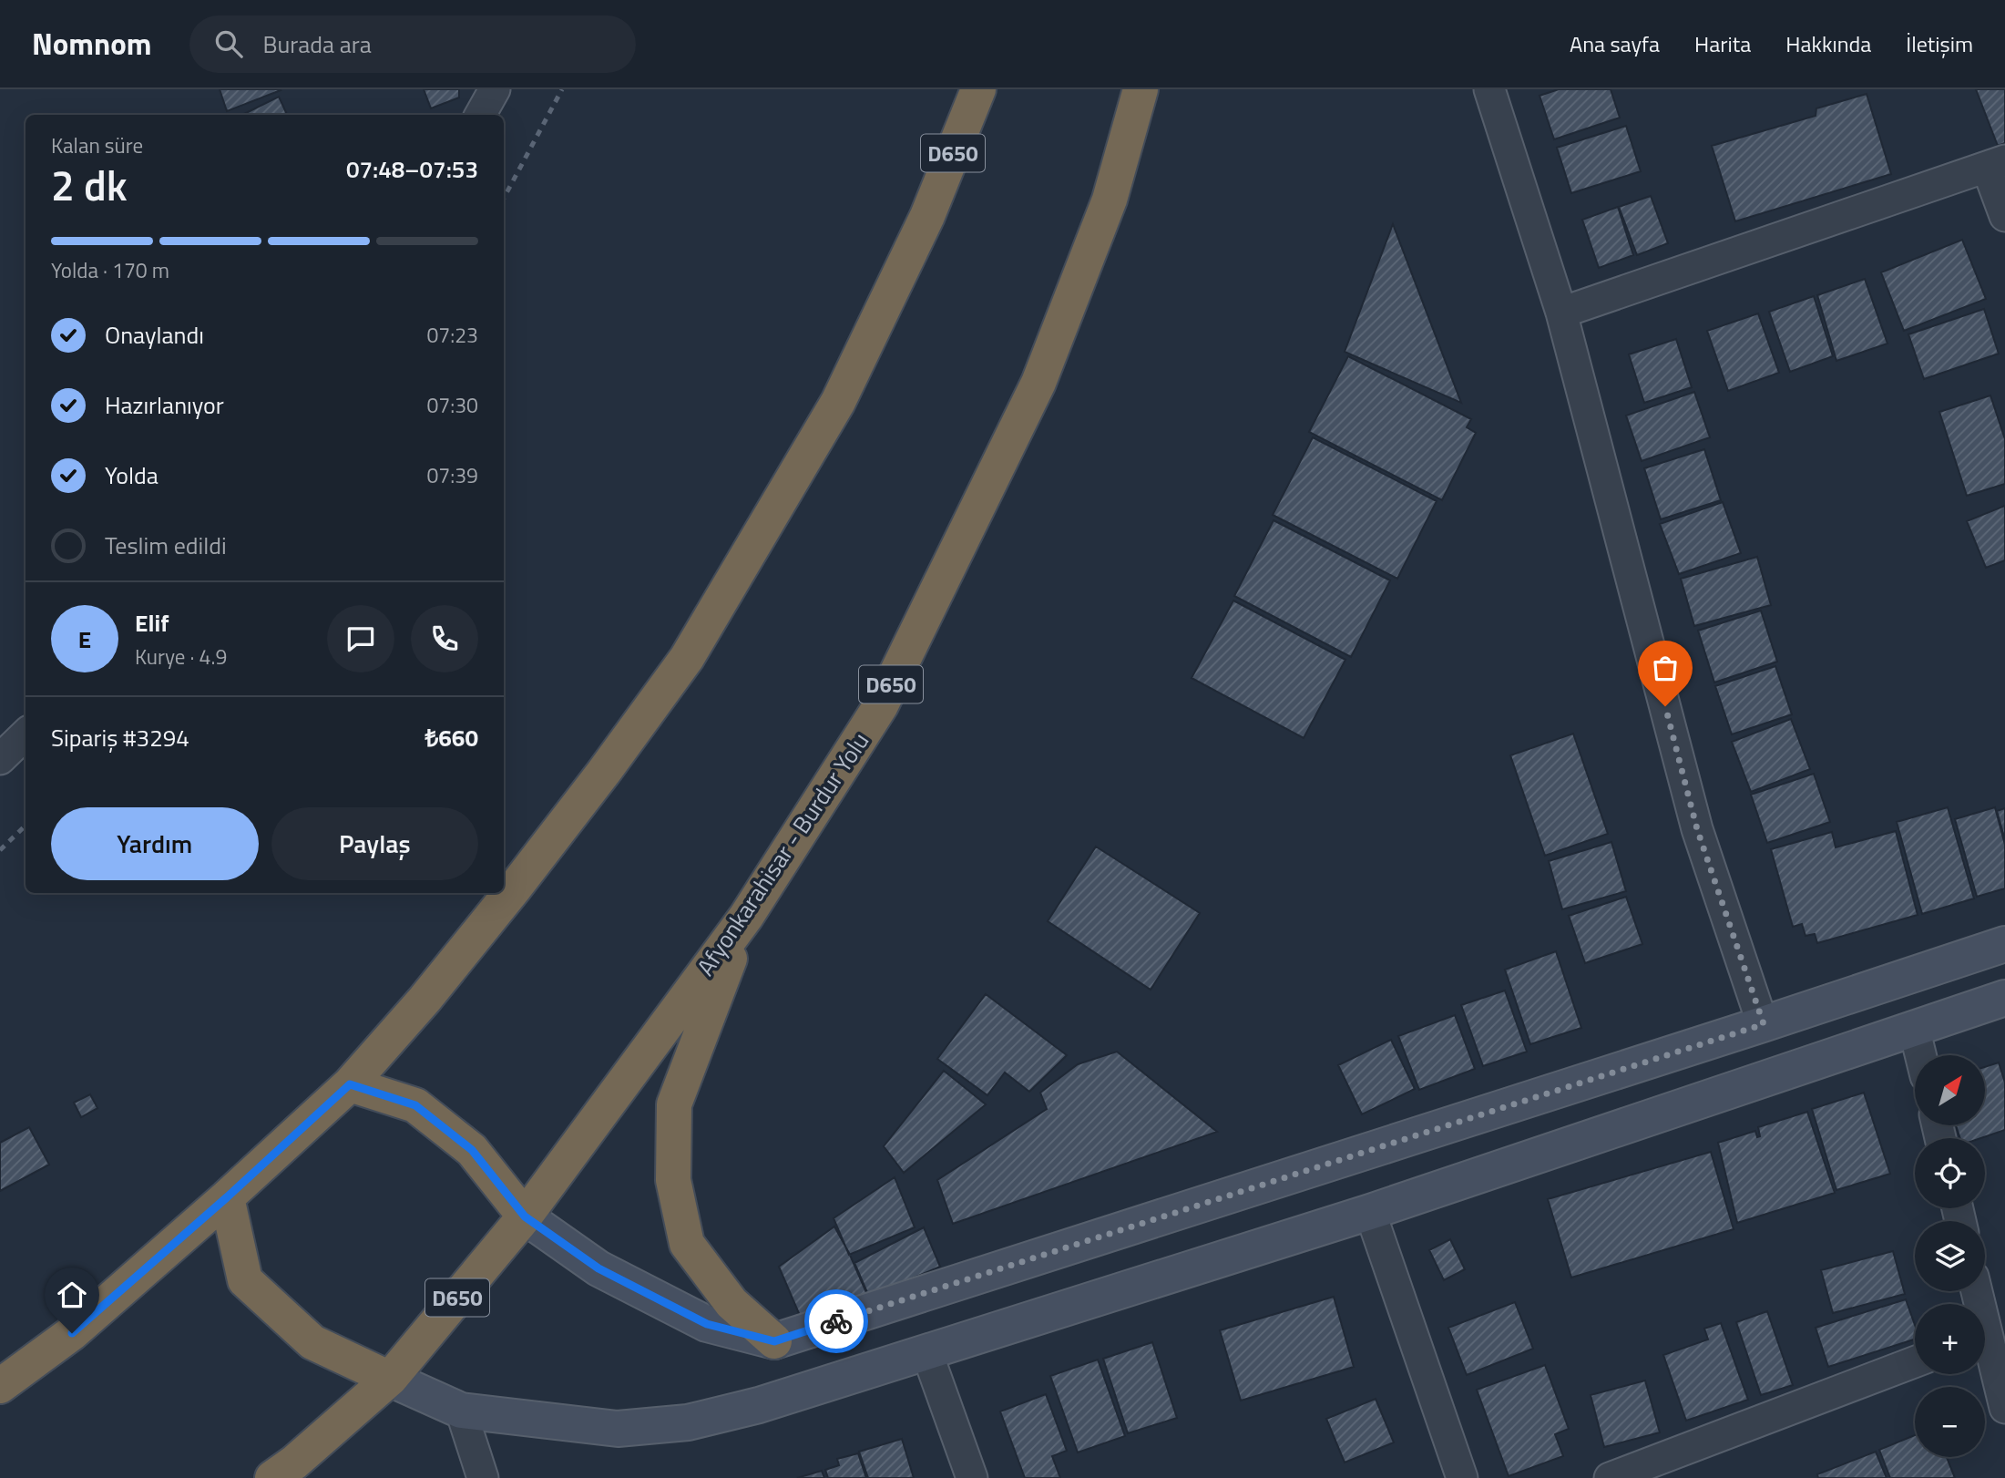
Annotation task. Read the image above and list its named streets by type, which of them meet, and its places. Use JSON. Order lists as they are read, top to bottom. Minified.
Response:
{"streets":{"highway":["D650","Afyonkarahisar - Burdur Yolu"]},"north":"top right","page":{"header":"Nomnom","search":"Burada ara","nav":["Ana sayfa","Harita","Hakkında","İletişim"],"heading":["2 dk","Kalan süre","07:48–07:53"],"panel":["Elif","Kurye · 4.9","Sipariş #3294","₺660"],"bar":"Yolda · 170 m","list":[["Onaylandı","07:23"],["Hazırlanıyor","07:30"],["Yolda","07:39"],"Teslim edildi"],"round":"E","buttons":["Yardım","Paylaş"],"map_buttons":["+","−"]}}
